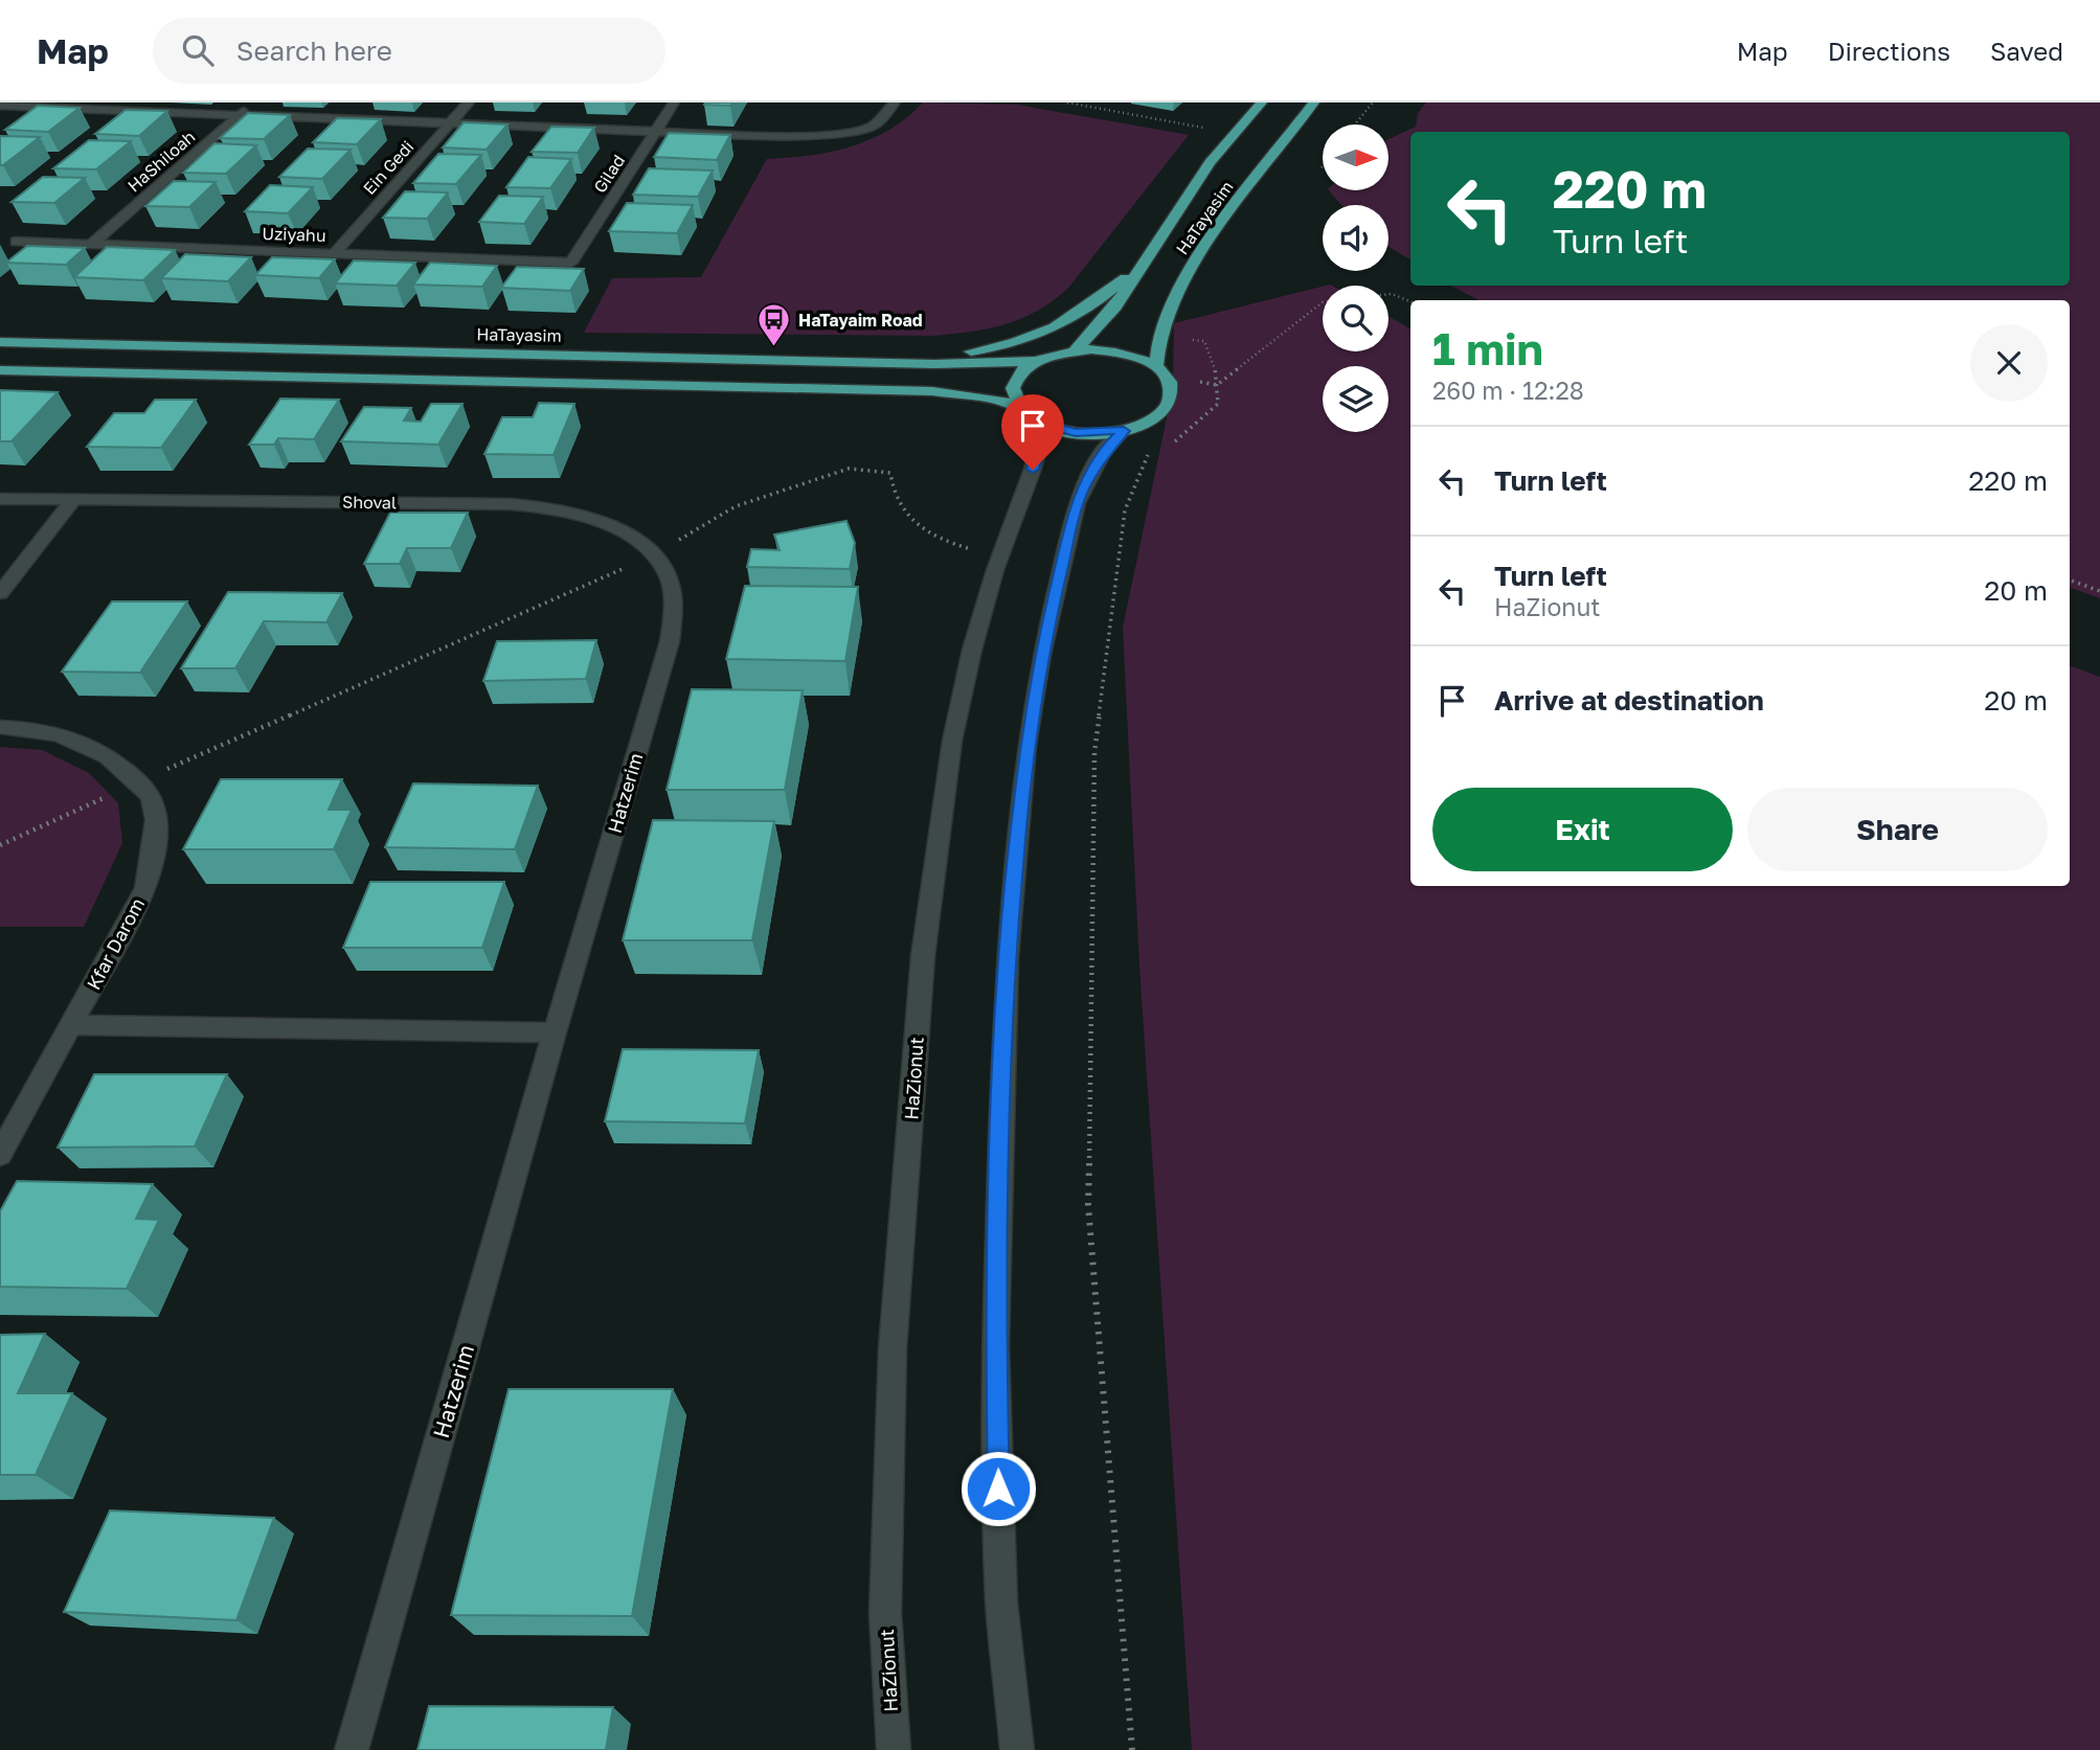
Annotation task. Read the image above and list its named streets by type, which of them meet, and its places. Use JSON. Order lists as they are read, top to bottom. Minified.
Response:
{"streets":{"main road":["HaTayasim"],"street":["HaShiloah","Ein Gedi","Gilad","Uziyahu","Shoval","Hatzerim","Kfar Darom","HaZionut"]},"crossings":[["HaShiloah","Uziyahu"],["Ein Gedi","Uziyahu"],["Gilad","Uziyahu"],["Shoval","Hatzerim"]],"places":{"bus stop":["HaTayaim Road"]},"north":"right","page":{"header":"Map","search":"Search here","nav":["Map","Directions","Saved"],"turn":["220 m","Turn left"],"heading":["1 min","260 m · 12:28"],"list":[{"name":"Turn left","value":"220 m"},{"name":"Turn left","note":"HaZionut","value":"20 m"},{"name":"Arrive at destination","value":"20 m"}],"buttons":["Exit","Share"]}}
